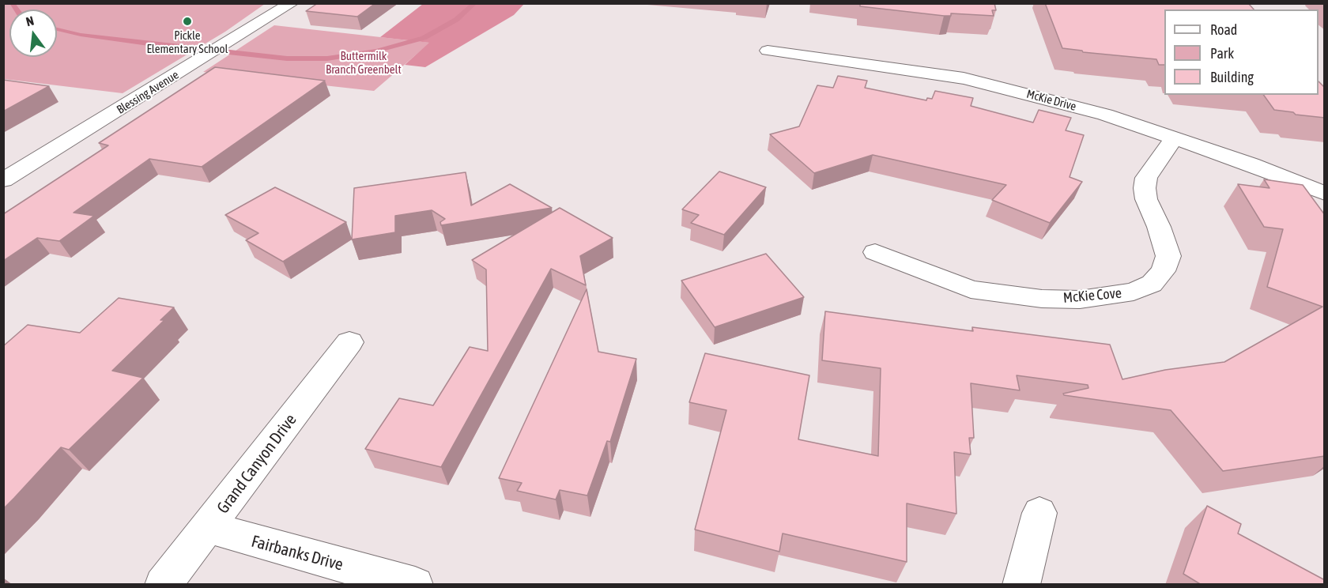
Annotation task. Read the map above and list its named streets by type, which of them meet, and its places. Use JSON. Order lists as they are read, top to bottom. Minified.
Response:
{"streets":{"street":["Blessing Avenue","McKie Drive","McKie Cove","Grand Canyon Drive","Fairbanks Drive"]},"crossings":[["McKie Drive","McKie Cove"],["Grand Canyon Drive","Fairbanks Drive"]],"parks":["Buttermilk Branch Greenbelt"],"places":["Pickle Elementary School"],"legend":["Road","Park","Building"],"north":"top"}
